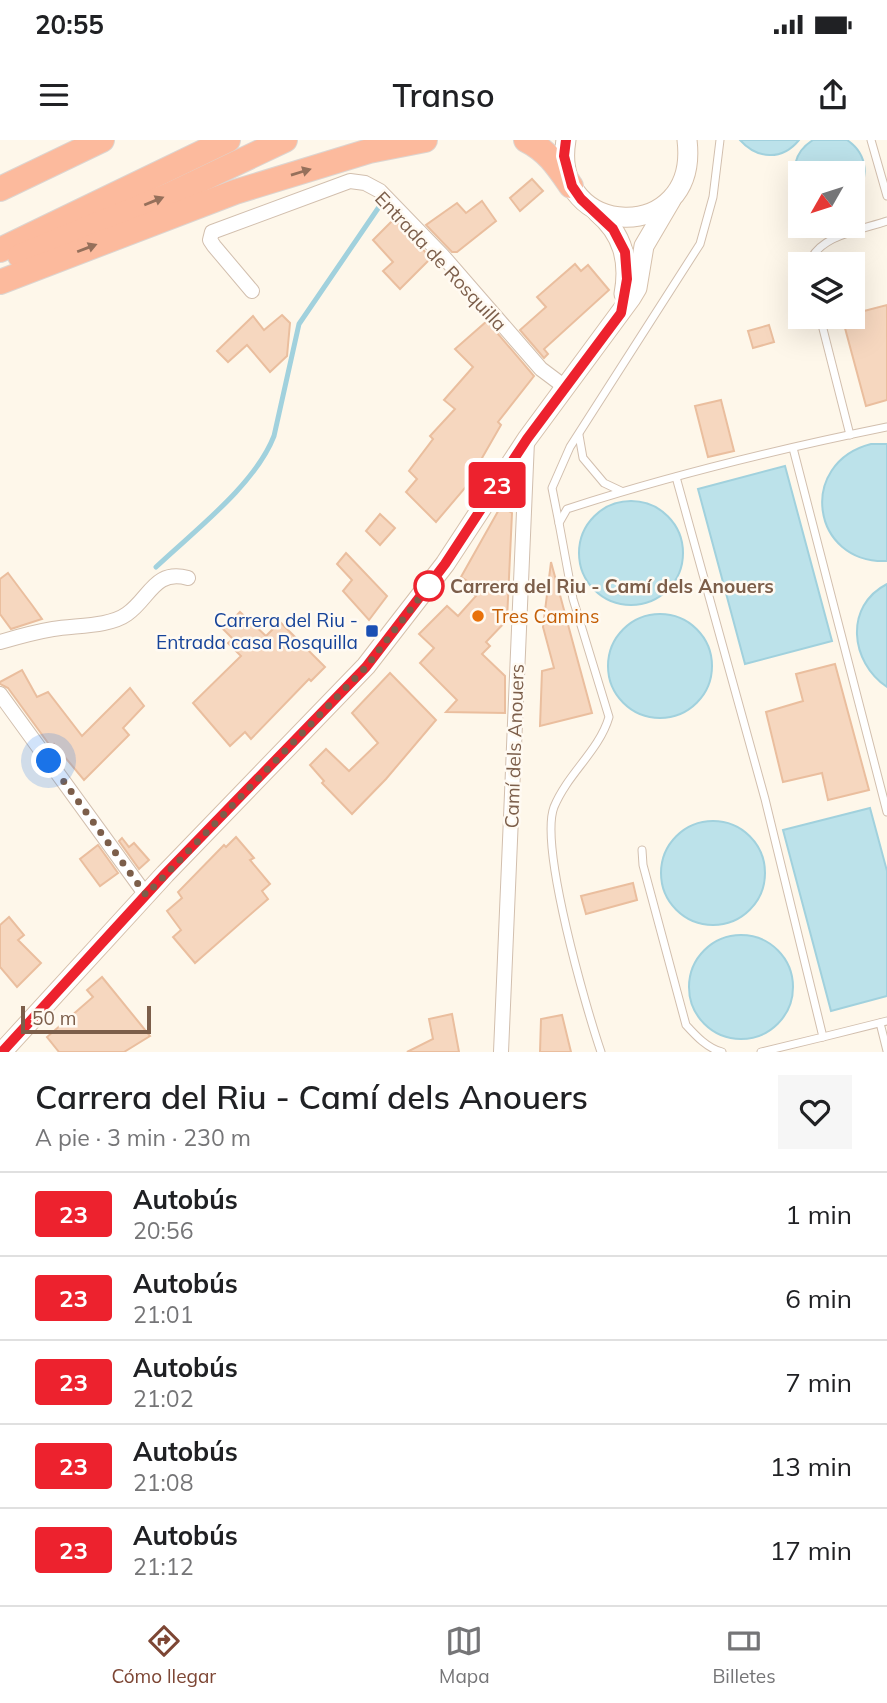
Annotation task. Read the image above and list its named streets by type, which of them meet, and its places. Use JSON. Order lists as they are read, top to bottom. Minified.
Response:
{"streets":{"street":["Entrada de Rosquilla","Camí dels Anouers"]},"places":{"other":["Carrera del Riu - Camí dels Anouers","Tres Camins"],"transit":["Carrera del Riu - Entrada casa Rosquilla"]},"lines":["bus line 23"],"scale_bar":"50 m","north":"bottom left","page":{"status":"20:55","header":"Transo","on_map":"23","scale":"50 m","heading":["Carrera del Riu - Camí dels Anouers","A pie · 3 min · 230 m"],"list":[{"mark":"23","name":"Autobús","note":"20:56","value":"1 min"},{"mark":"23","name":"Autobús","note":"21:01","value":"6 min"},{"mark":"23","name":"Autobús","note":"21:02","value":"7 min"},{"mark":"23","name":"Autobús","note":"21:08","value":"13 min"},{"mark":"23","name":"Autobús","note":"21:12","value":"17 min"}],"tabs":["Cómo llegar","Mapa","Billetes"]}}
